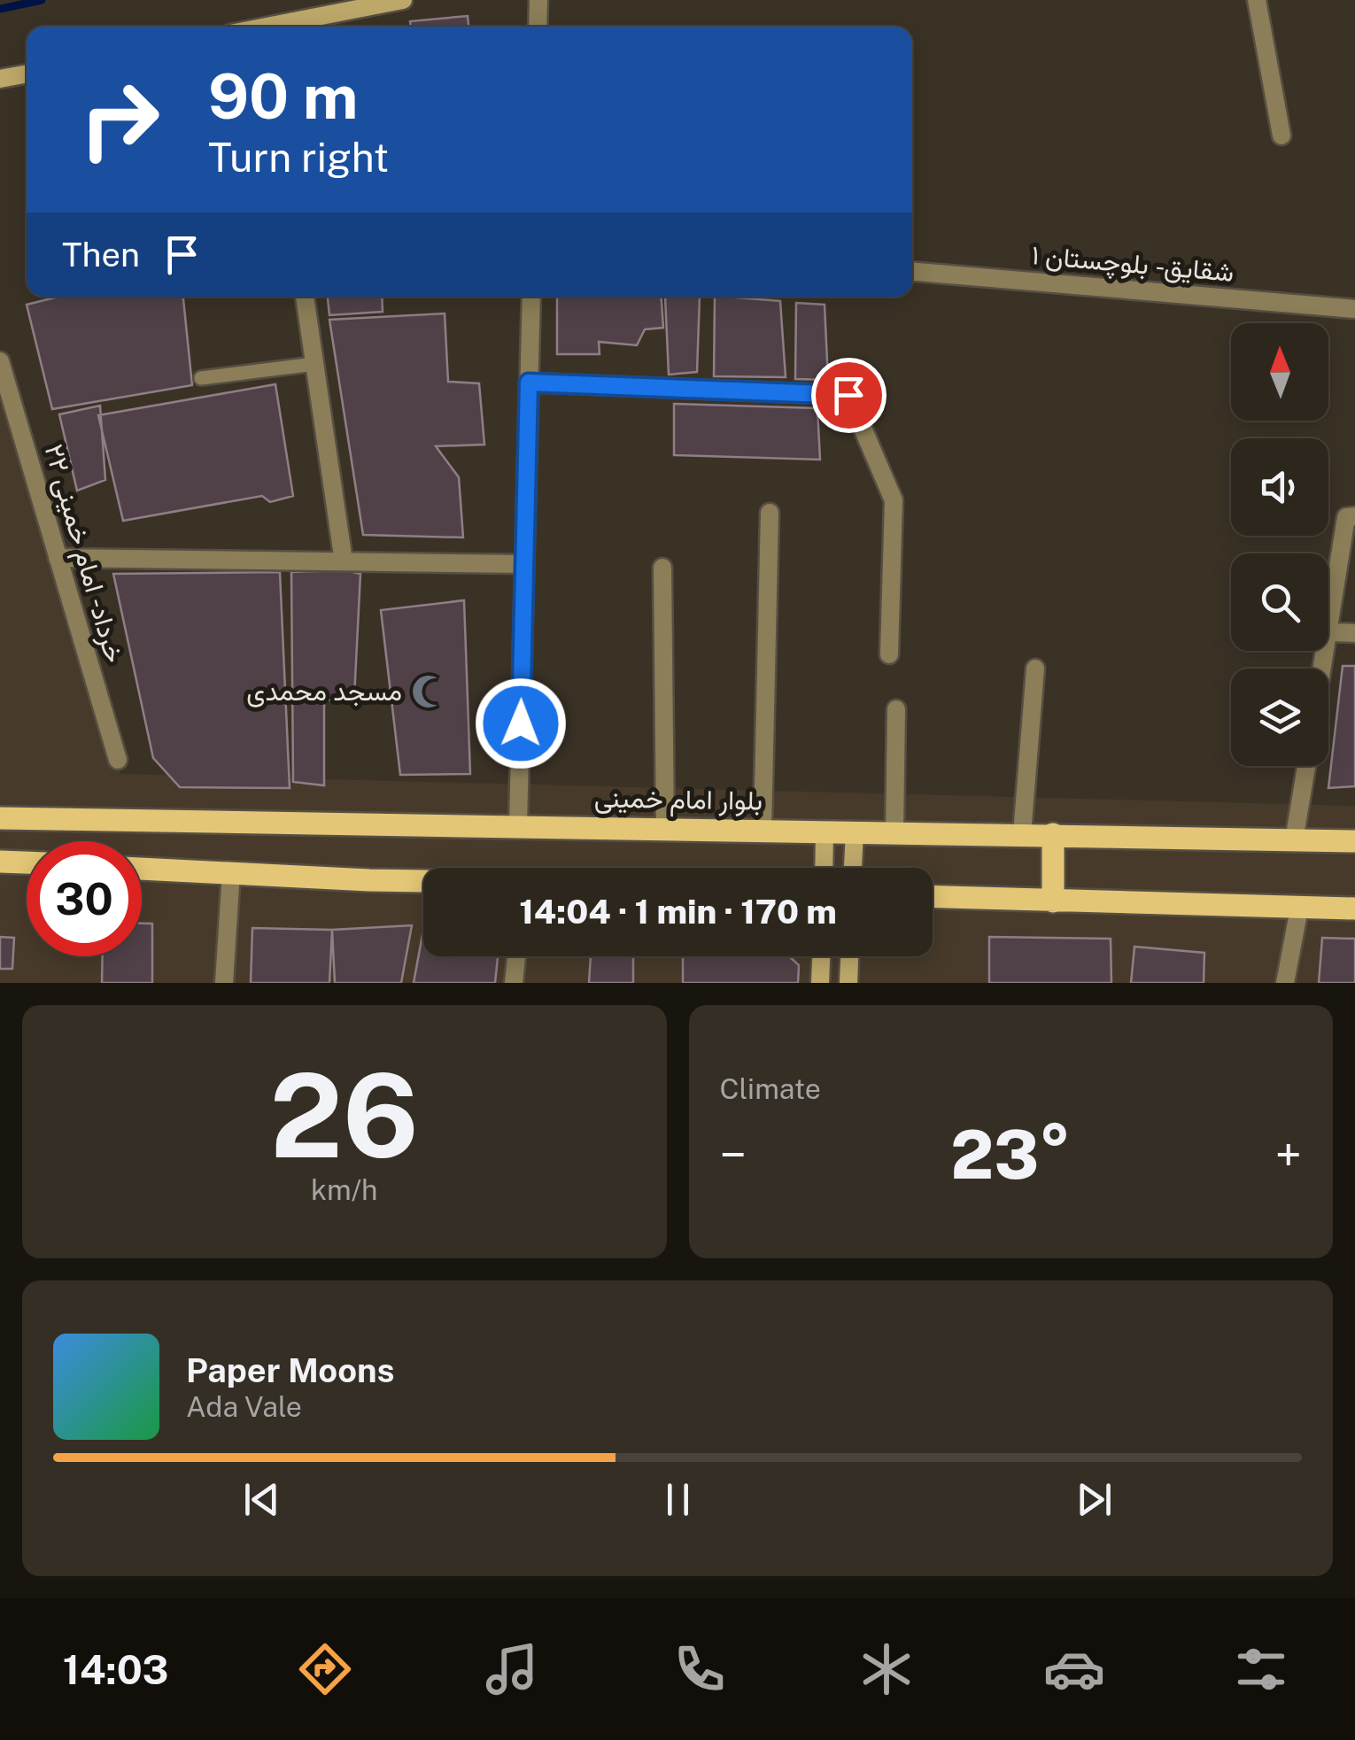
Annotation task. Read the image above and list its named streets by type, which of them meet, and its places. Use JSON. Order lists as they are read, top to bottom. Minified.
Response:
{"streets":{"main road":["بلوار امام خمینی"],"street":["شقایق - بلوچستان ۱","خرداد - امام خمینی ۲۲"]},"places":{"mosque":["مسجد محمدی"]},"north":"top","page":{"turn":["90 m","Turn right"],"then":"Then","limit":"30","trip":"14:04 · 1 min · 170 m","tile":[["26","km/h"],"Climate"],"heat":["−","23°","+"],"song":["Paper Moons","Ada Vale"],"tabs":"14:03"}}
